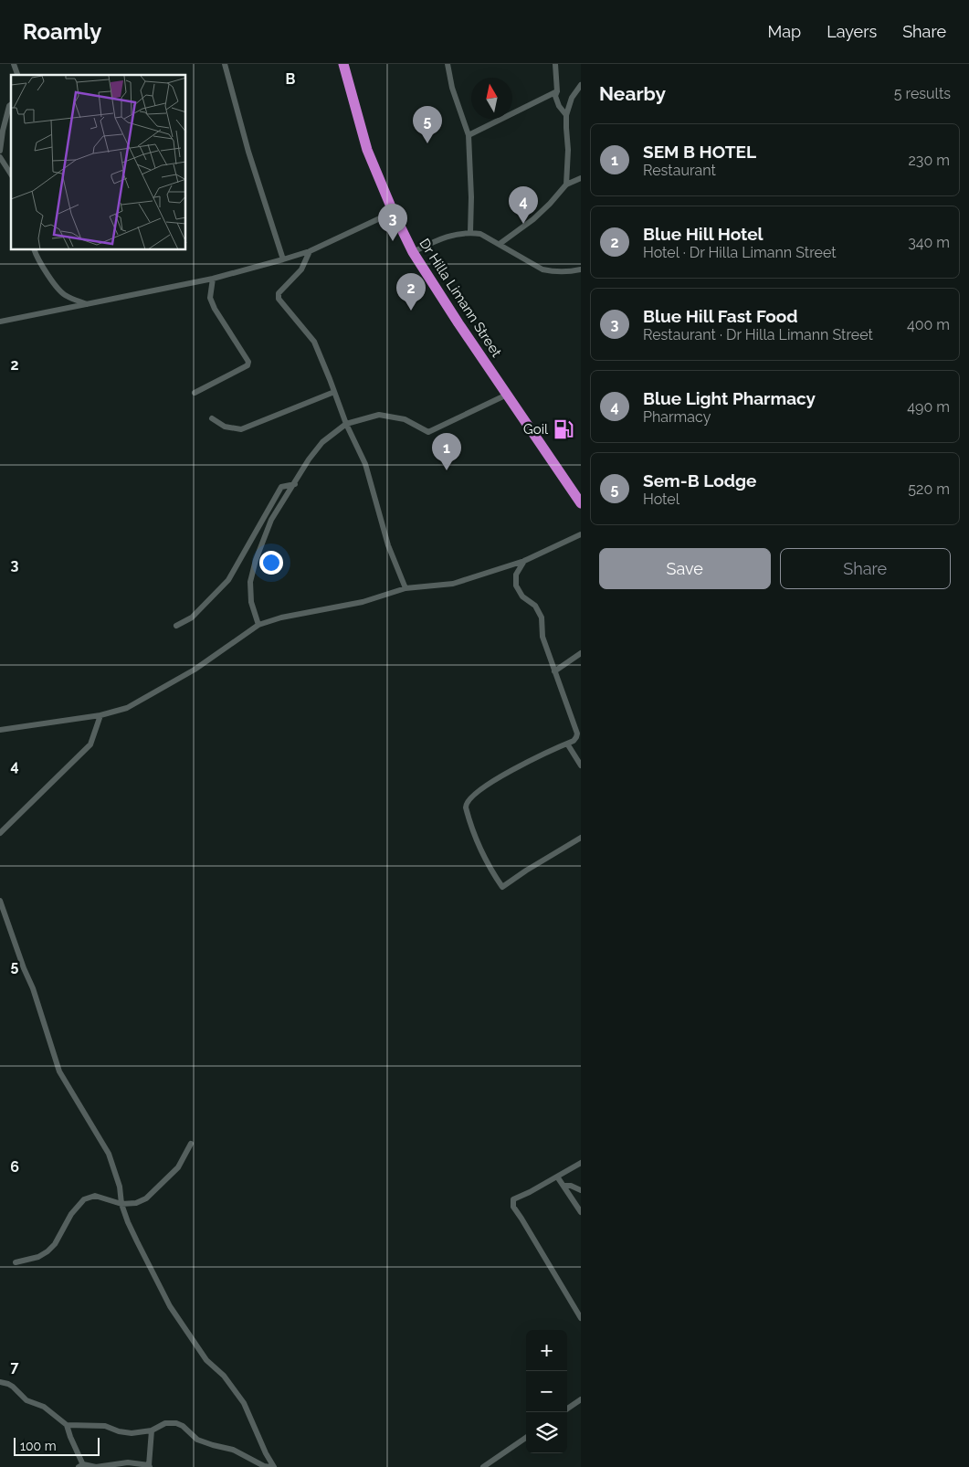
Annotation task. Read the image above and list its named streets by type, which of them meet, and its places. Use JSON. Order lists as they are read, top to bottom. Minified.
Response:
{"streets":{"highway":["Dr Hilla Limann Street"]},"places":{"fuel station":["Goil"]},"scale_bar":"100 m","north":"top","page":{"header":"Roamly","nav":["Map","Layers","Share"],"heading":["Nearby","5 results"],"pins":["5","4","3","2","1"],"list":[{"mark":"1","name":"SEM B HOTEL","note":"Restaurant","value":"230 m"},{"mark":"2","name":"Blue Hill Hotel","note":"Hotel · Dr Hilla Limann Street","value":"340 m"},{"mark":"3","name":"Blue Hill Fast Food","note":"Restaurant · Dr Hilla Limann Street","value":"400 m"},{"mark":"4","name":"Blue Light Pharmacy","note":"Pharmacy","value":"490 m"},{"mark":"5","name":"Sem-B Lodge","note":"Hotel","value":"520 m"}],"buttons":["Save","Share"],"map_buttons":["+","−"],"scale":"100 m"},"grid":{"columns":["B"],"rows":["2","3","4","5","6","7"]}}
